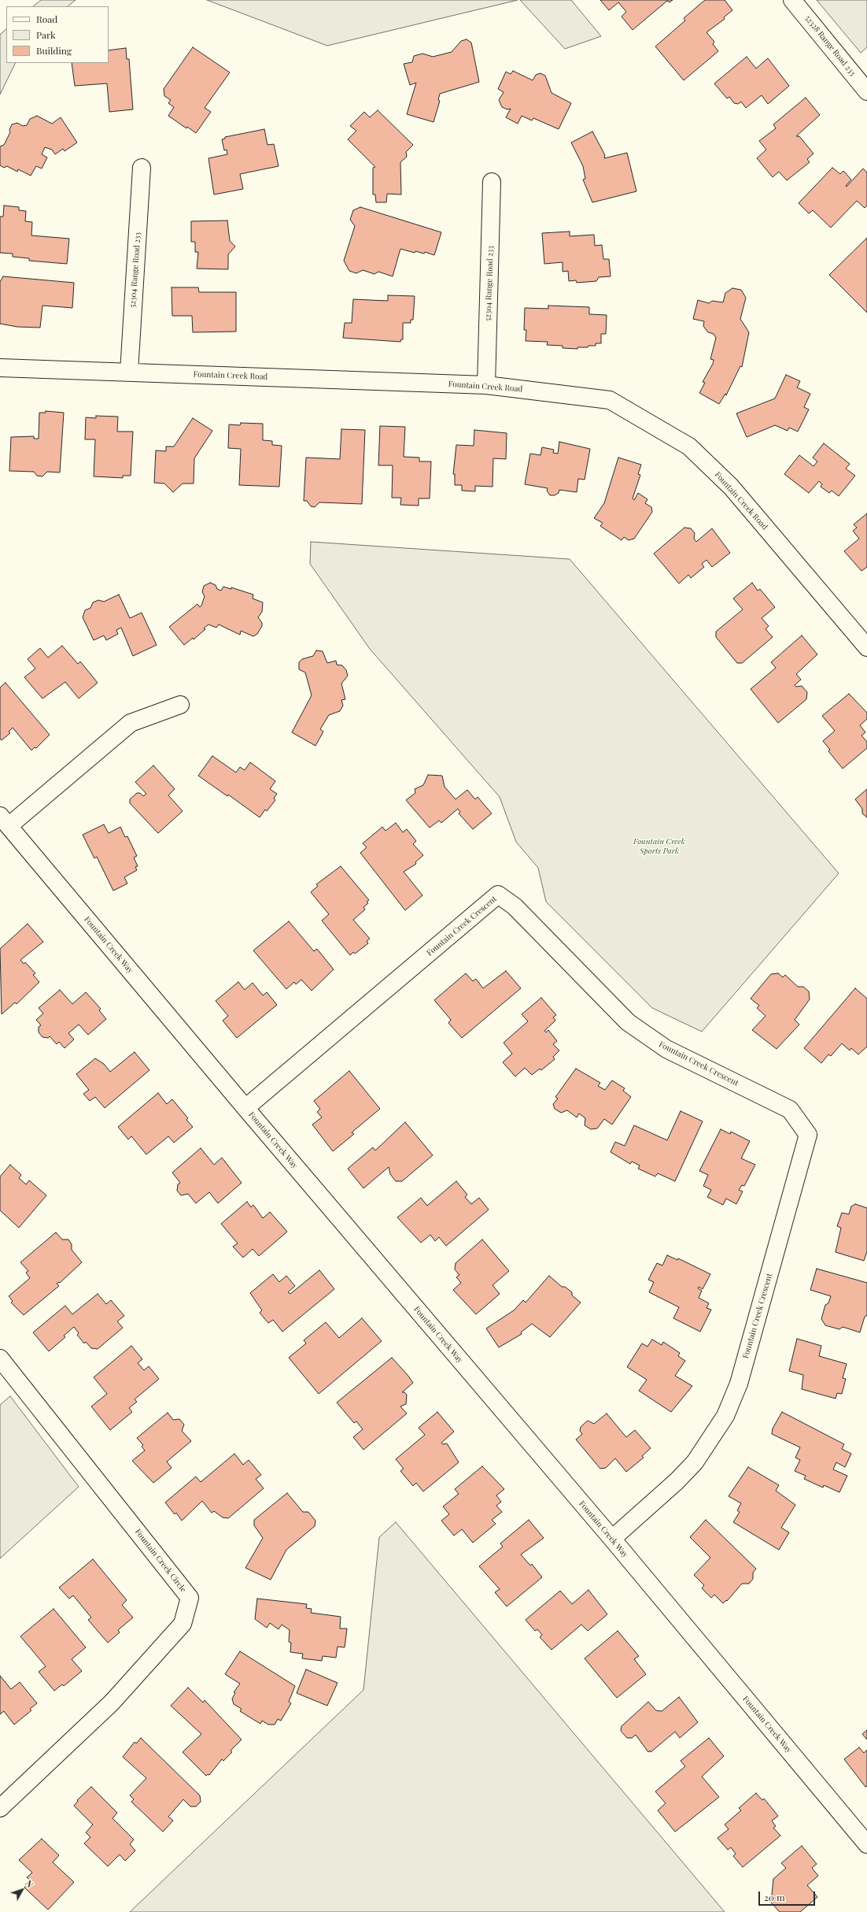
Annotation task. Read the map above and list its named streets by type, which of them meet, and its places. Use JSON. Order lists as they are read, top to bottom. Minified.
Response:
{"streets":{"street":["52328 Range Road 233","52304 Range Road 233","Fountain Creek Road","Fountain Creek Crescent","Fountain Creek Way","Fountain Creek Circle"]},"crossings":[["52304 Range Road 233","Fountain Creek Road"],["Fountain Creek Crescent","Fountain Creek Way"]],"parks":["Fountain Creek Sports Park"],"legend":["Road","Park","Building"],"scale_bar":"20 m","north":"top right"}
